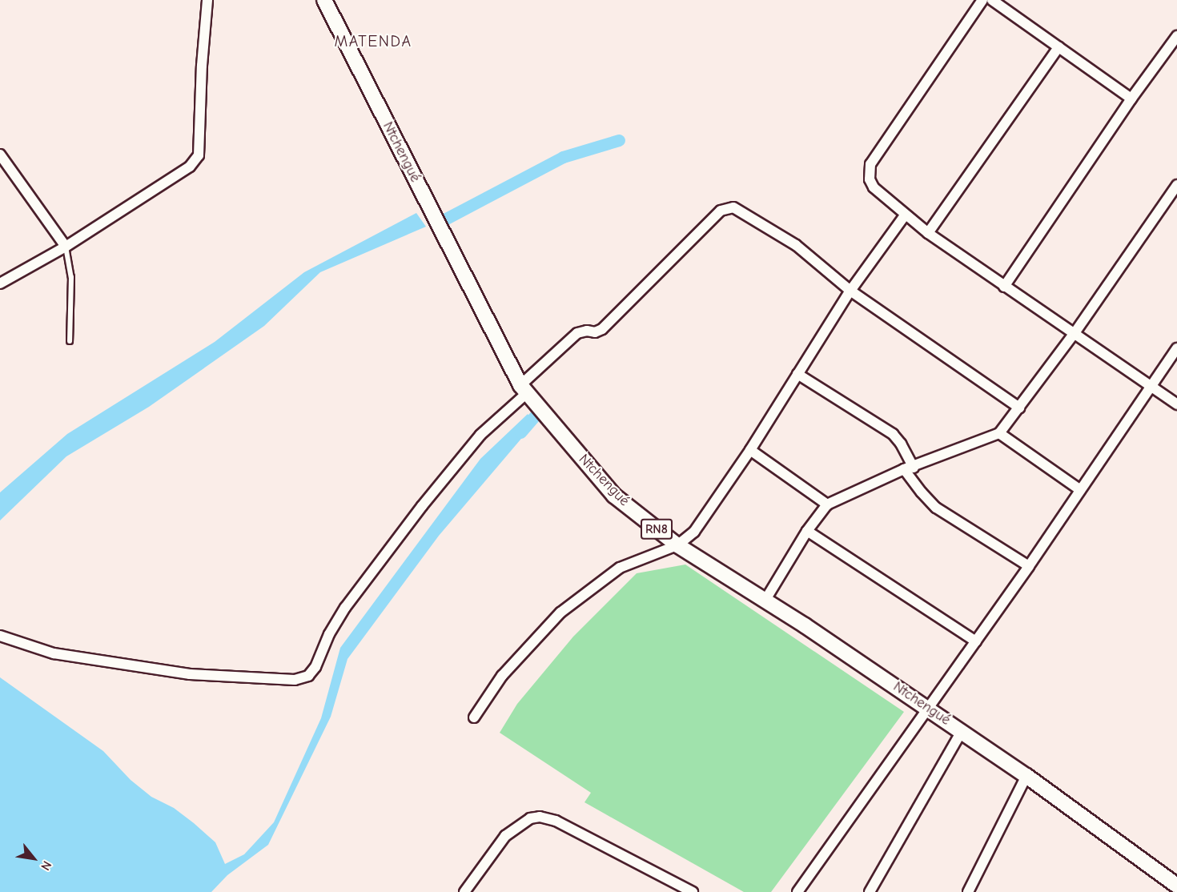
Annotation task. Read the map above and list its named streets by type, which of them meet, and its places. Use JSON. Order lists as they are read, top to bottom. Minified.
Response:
{"streets":{"main road":["Ntchengué","RN8"]},"districts":["MATENDA"],"north":"bottom right"}
